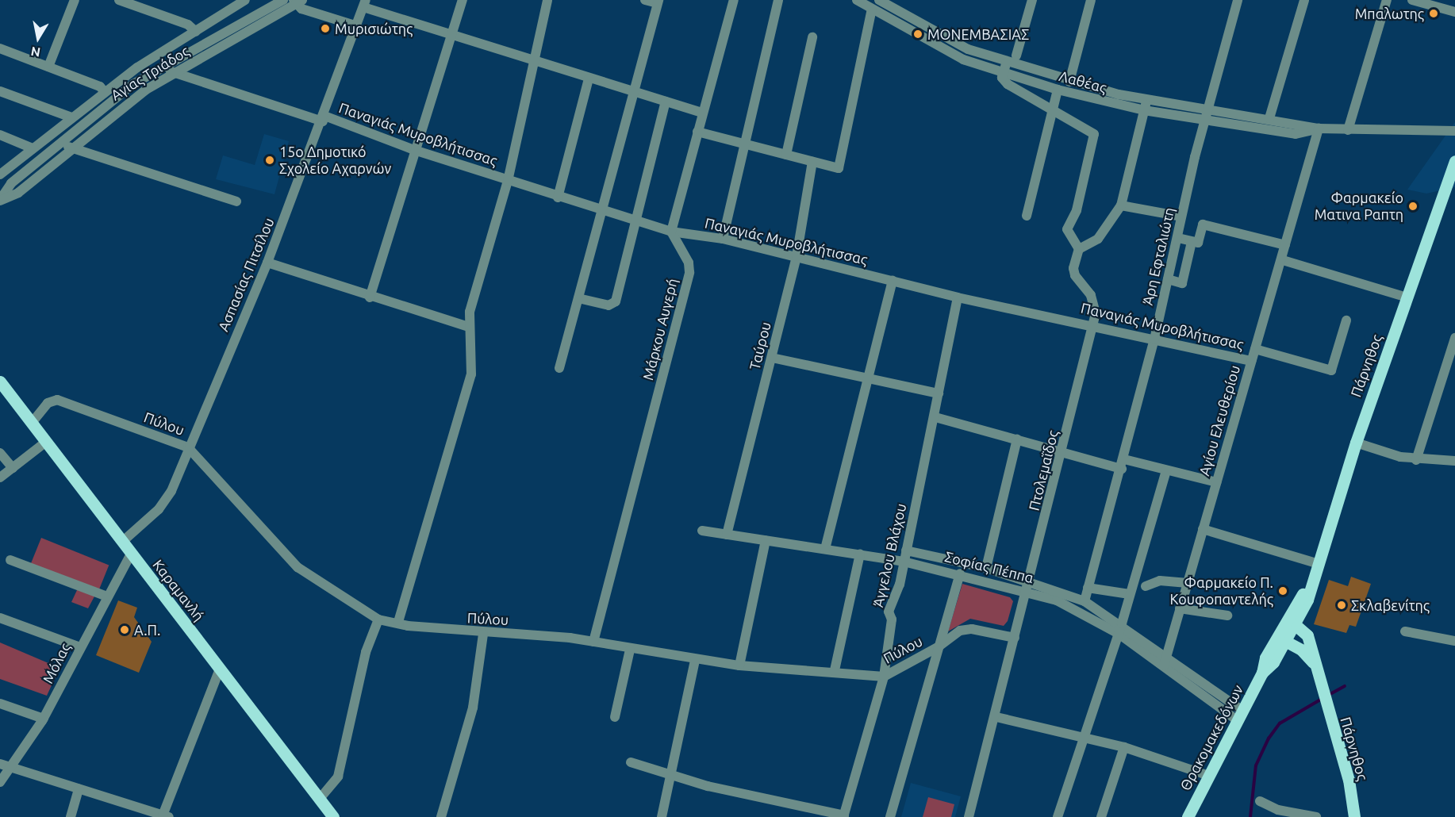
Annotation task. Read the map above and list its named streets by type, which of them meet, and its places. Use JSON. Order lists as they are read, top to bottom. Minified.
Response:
{"streets":{"main road":["Πάρνηθος","Καραμανλή","Θρακομακεδόνων"],"street":["Αγίας Τριάδος","Λαθέας","Παναγιάς Μυροβλήτισσας","Άρη Εφταλιώτη","Ασπασίας Πιτσίλου","Μάρκου Αυγερή","Ταύρου","Αγίου Ελευθερίου","Πύλου","Πτολεμαΐδος","Άγγελου Βλάχου","Σοφίας Πέππα","Μόλας"]},"crossings":[["Αγίας Τριάδος","Παναγιάς Μυροβλήτισσας"],["Λαθέας","Άρη Εφταλιώτη"],["Λαθέας","Αγίου Ελευθερίου"],["Παναγιάς Μυροβλήτισσας","Άρη Εφταλιώτη"],["Παναγιάς Μυροβλήτισσας","Ασπασίας Πιτσίλου"],["Παναγιάς Μυροβλήτισσας","Μάρκου Αυγερή"],["Παναγιάς Μυροβλήτισσας","Ταύρου"],["Παναγιάς Μυροβλήτισσας","Αγίου Ελευθερίου"],["Παναγιάς Μυροβλήτισσας","Πτολεμαΐδος"],["Παναγιάς Μυροβλήτισσας","Άγγελου Βλάχου"],["Άρη Εφταλιώτη","Σοφίας Πέππα"],["Ασπασίας Πιτσίλου","Πύλου"],["Ασπασίας Πιτσίλου","Καραμανλή"],["Μάρκου Αυγερή","Πύλου"],["Ταύρου","Σοφίας Πέππα"],["Πάρνηθος","Θρακομακεδόνων"],["Αγίου Ελευθερίου","Σοφίας Πέππα"],["Πύλου","Πτολεμαΐδος"],["Πύλου","Άγγελου Βλάχου"],["Πύλου","Καραμανλή"],["Πτολεμαΐδος","Σοφίας Πέππα"],["Άγγελου Βλάχου","Σοφίας Πέππα"],["Σοφίας Πέππα","Θρακομακεδόνων"],["Καραμανλή","Μόλας"]],"places":["Μπαλωτης","Μυρισιώτης","ΜΟΝΕΜΒΑΣΙΑΣ","15ο Δημοτικό Σχολείο Αχαρνών","Φαρμακείο Ματινα Ραπτη","Φαρμακείο Π. Κουφοπαντελής","Σκλαβενίτης","Α.Π."],"north":"bottom"}
